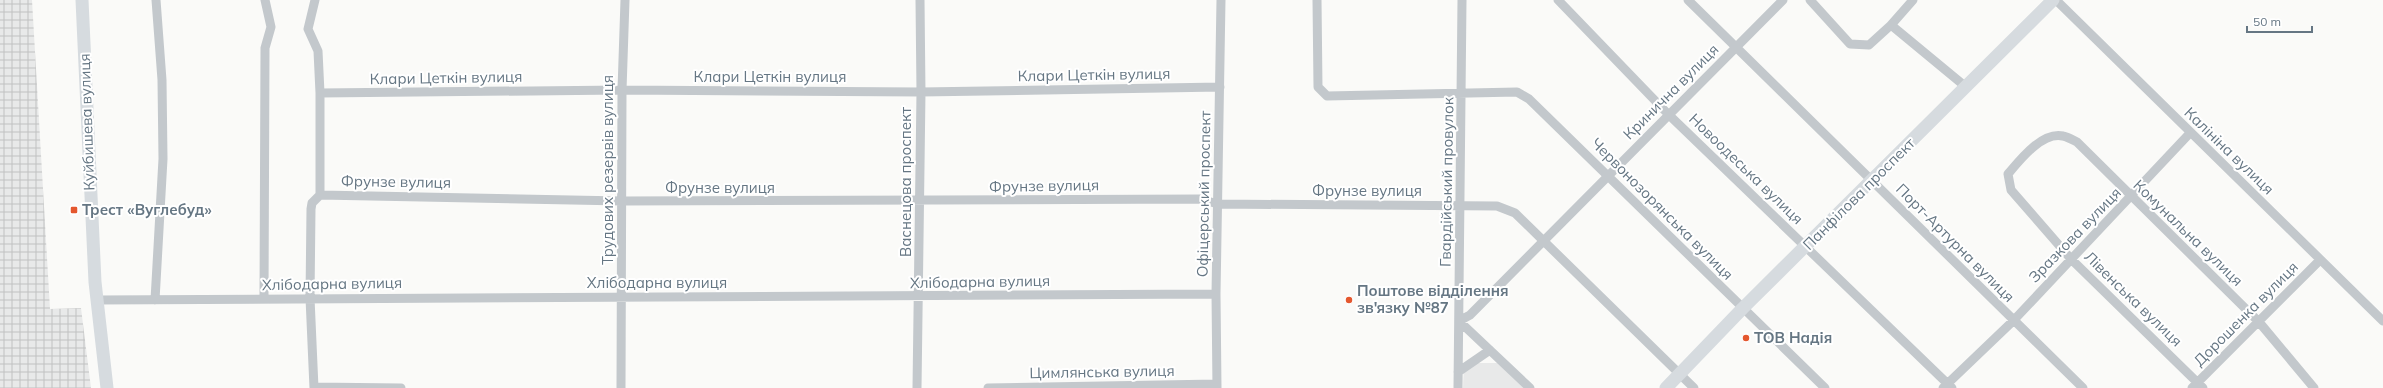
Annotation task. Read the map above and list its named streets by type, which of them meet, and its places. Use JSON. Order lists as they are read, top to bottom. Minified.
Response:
{"streets":{"main road":["Куйбишева вулиця","Панфілова проспект"],"street":["Клари Цеткін вулиця","Кринична вулиця","Калініна вулиця","Новоодеська вулиця","Трудових резервів вулиця","Фрунзе вулиця","Васнецова проспект","Гвардійський провулок","Офіцерський проспект","Червонозорянська вулиця","Комунальна вулиця","Зразкова вулиця","Порт-Артурна вулиця","Хлібодарна вулиця","Лівенська вулиця","Дорошенка вулиця","Цимлянська вулиця"]},"crossings":[["Клари Цеткін вулиця","Трудових резервів вулиця"],["Клари Цеткін вулиця","Васнецова проспект"],["Клари Цеткін вулиця","Офіцерський проспект"],["Кринична вулиця","Новоодеська вулиця"],["Кринична вулиця","Фрунзе вулиця"],["Кринична вулиця","Гвардійський провулок"],["Кринична вулиця","Червонозорянська вулиця"],["Кринична вулиця","Порт-Артурна вулиця"],["Куйбишева вулиця","Хлібодарна вулиця"],["Калініна вулиця","Зразкова вулиця"],["Калініна вулиця","Дорошенка вулиця"],["Новоодеська вулиця","Панфілова проспект"],["Новоодеська вулиця","Зразкова вулиця"],["Трудових резервів вулиця","Фрунзе вулиця"],["Трудових резервів вулиця","Хлібодарна вулиця"],["Фрунзе вулиця","Васнецова проспект"],["Фрунзе вулиця","Гвардійський провулок"],["Фрунзе вулиця","Офіцерський проспект"],["Фрунзе вулиця","Панфілова проспект"],["Васнецова проспект","Хлібодарна вулиця"],["Гвардійський провулок","Червонозорянська вулиця"],["Офіцерський проспект","Хлібодарна вулиця"],["Офіцерський проспект","Цимлянська вулиця"],["Панфілова проспект","Червонозорянська вулиця"],["Панфілова проспект","Порт-Артурна вулиця"],["Комунальна вулиця","Зразкова вулиця"],["Комунальна вулиця","Лівенська вулиця"],["Комунальна вулиця","Дорошенка вулиця"],["Зразкова вулиця","Порт-Артурна вулиця"],["Зразкова вулиця","Лівенська вулиця"],["Лівенська вулиця","Дорошенка вулиця"]],"places":{"transit":["Трест «Вуглебуд»"],"other":["Поштове відділення зв'язку №87","ТОВ Надія"]},"scale_bar":"50 m"}
